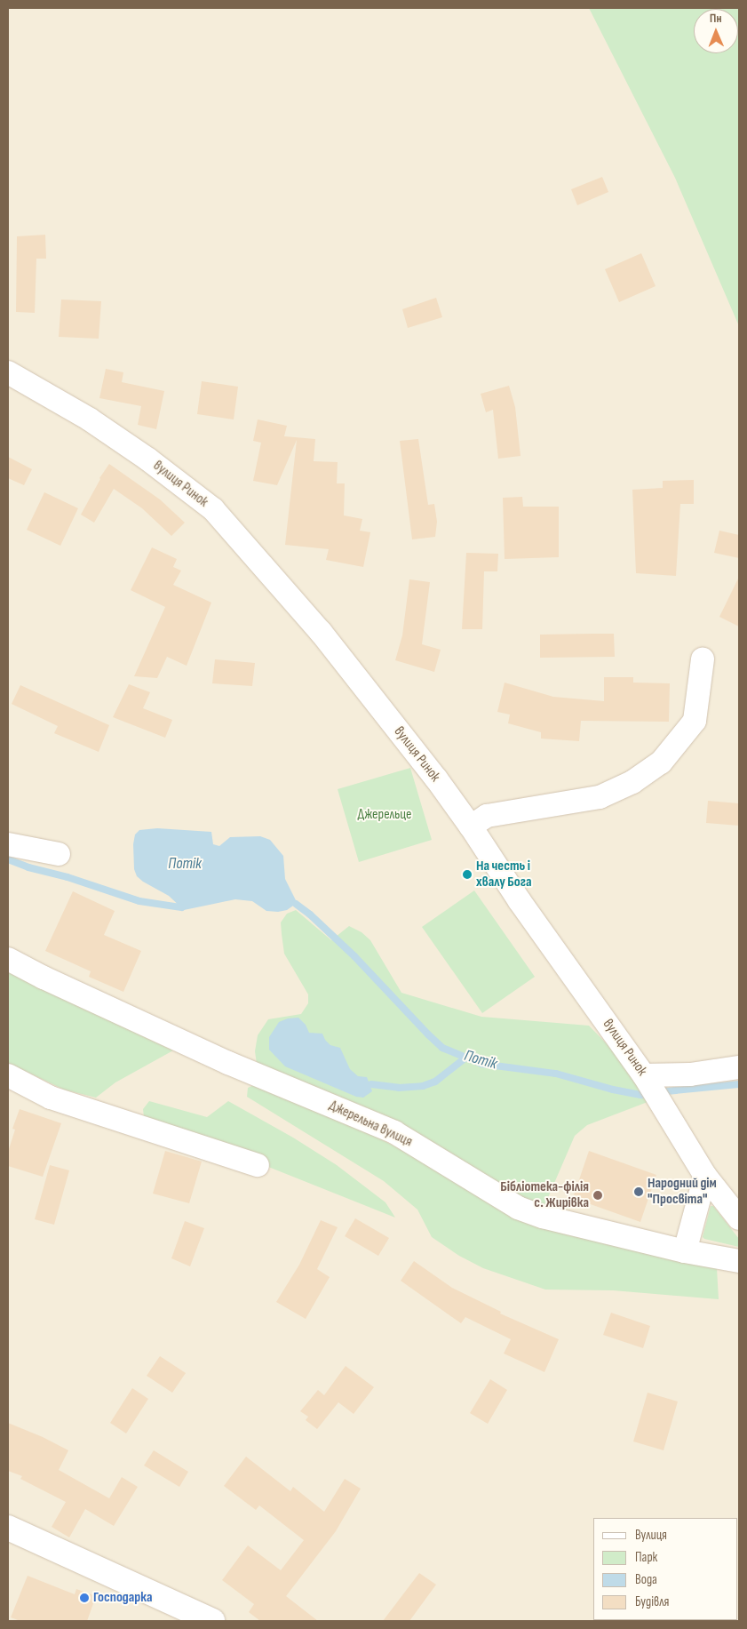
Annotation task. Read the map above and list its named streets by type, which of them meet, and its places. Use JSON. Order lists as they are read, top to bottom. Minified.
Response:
{"streets":{"street":["вулиця Ринок","Джерельна вулиця"]},"water":["Потік"],"parks":["Джерельце"],"places":["На честь і хвалу Бога","Народний дім \"Просвіта\"","Бібліотека-філія с. Жирівка","Господарка"],"legend":["Вулиця","Парк","Вода","Будівля"],"north":"top"}
